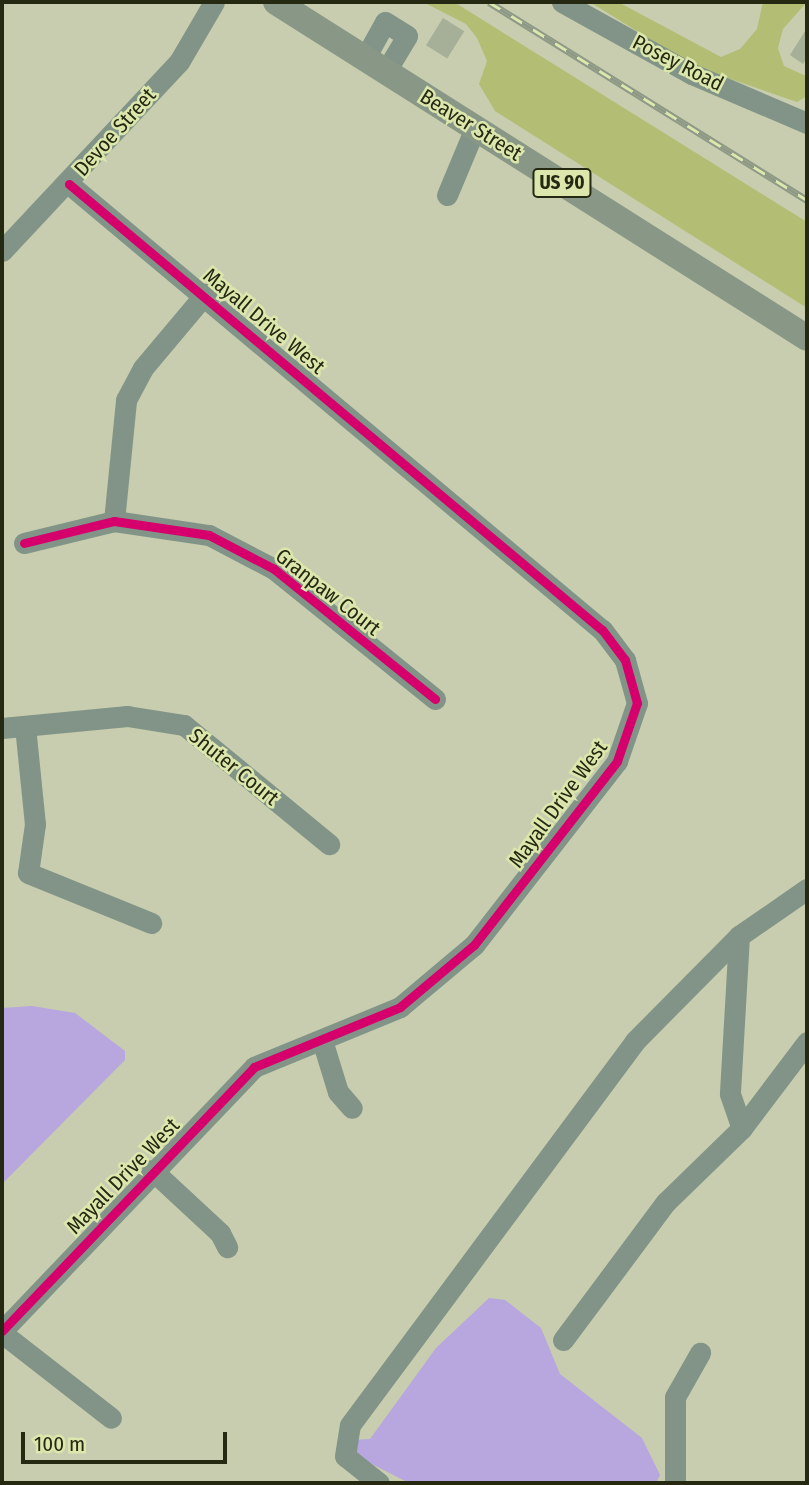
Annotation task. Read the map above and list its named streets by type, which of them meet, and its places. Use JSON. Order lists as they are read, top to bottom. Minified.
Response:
{"streets":{"main road":["Beaver Street","US 90"],"street":["Posey Road","Devoe Street","Mayall Drive West","Granpaw Court","Shuter Court"]},"crossings":[["Devoe Street","Mayall Drive West"]],"scale_bar":"100 m"}
